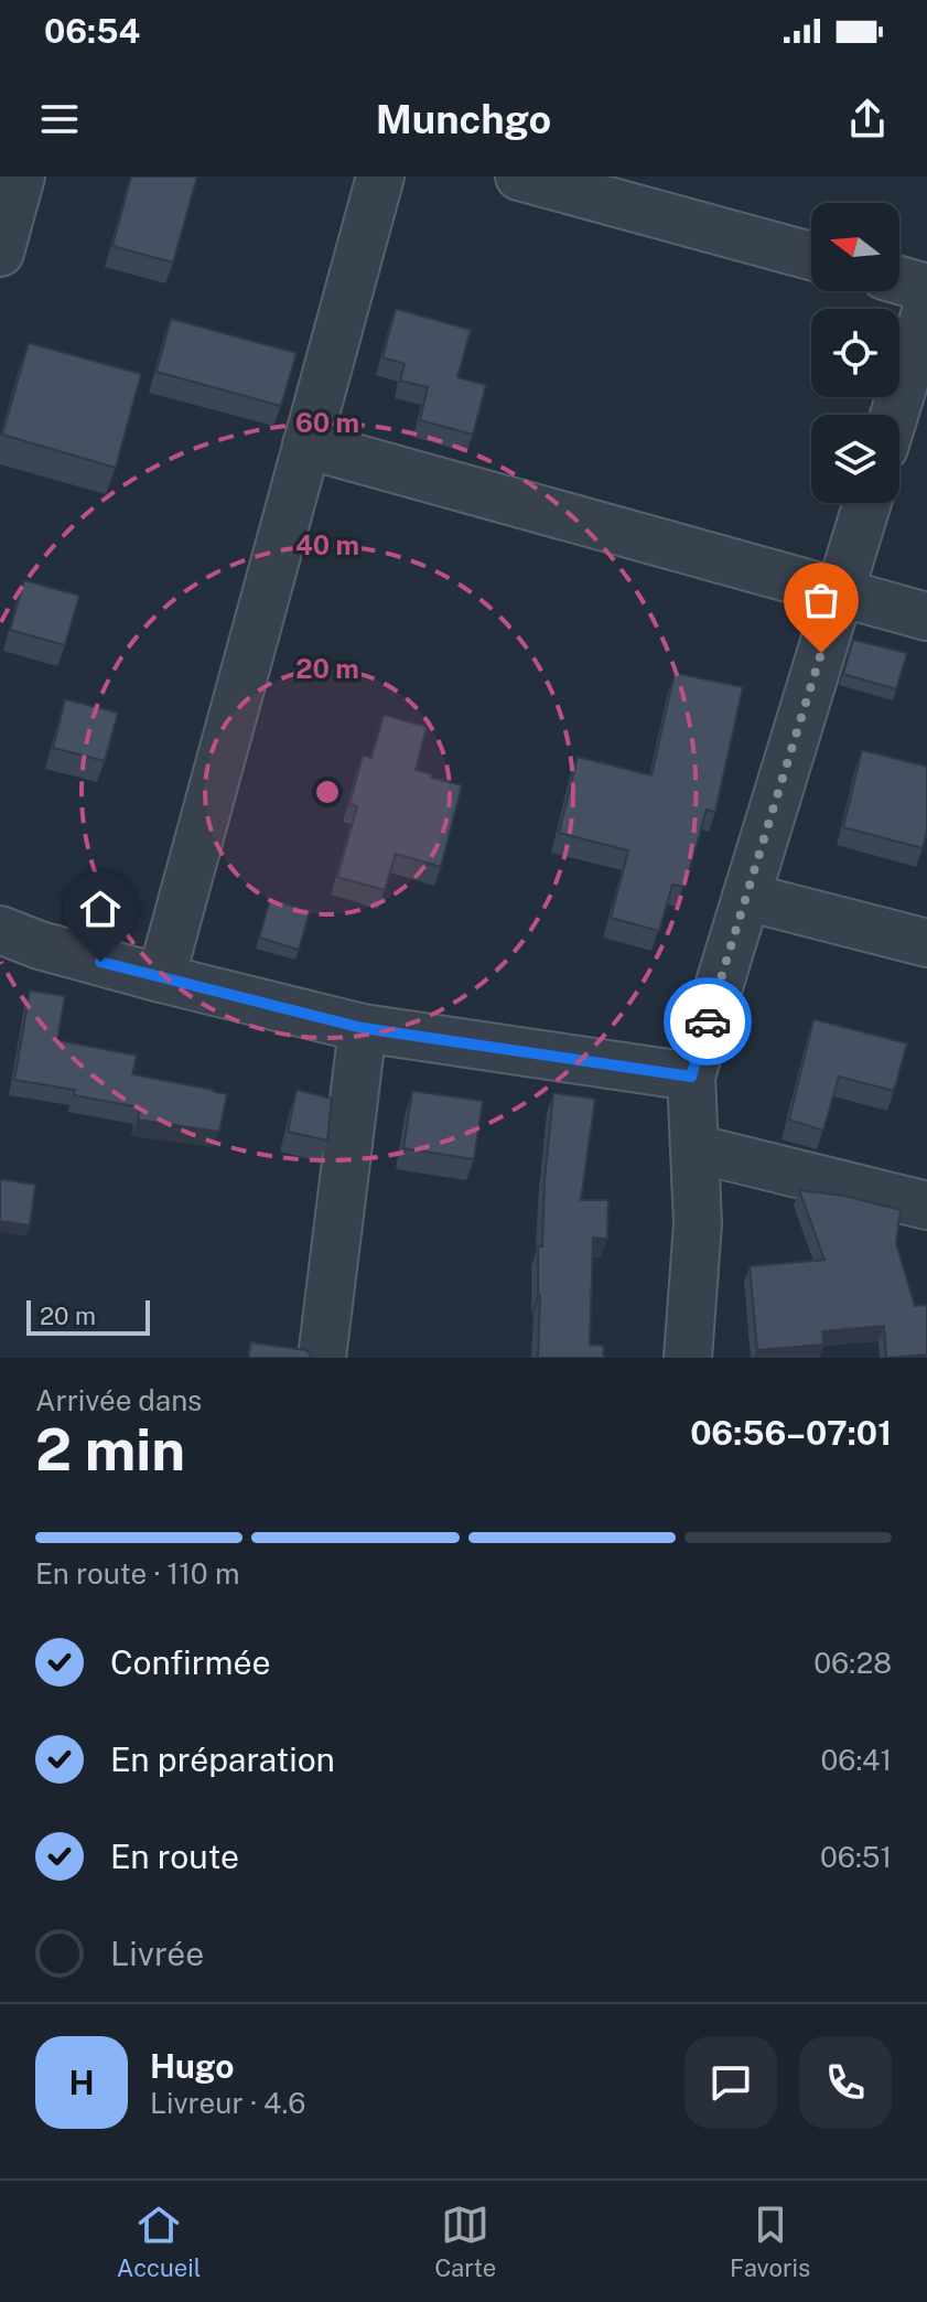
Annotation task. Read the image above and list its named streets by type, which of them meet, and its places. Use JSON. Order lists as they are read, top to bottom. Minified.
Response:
{"scale_bar":"20 m","north":"left","page":{"status":"06:54","header":"Munchgo","scale":"20 m","heading":["2 min","Arrivée dans","06:56–07:01"],"panel":["Hugo","Livreur · 4.6"],"bar":"En route · 110 m","list":[["Confirmée","06:28"],["En préparation","06:41"],["En route","06:51"],"Livrée"],"round":"H","tabs":["Accueil","Carte","Favoris"]},"rings":["60 m","40 m","20 m"]}
